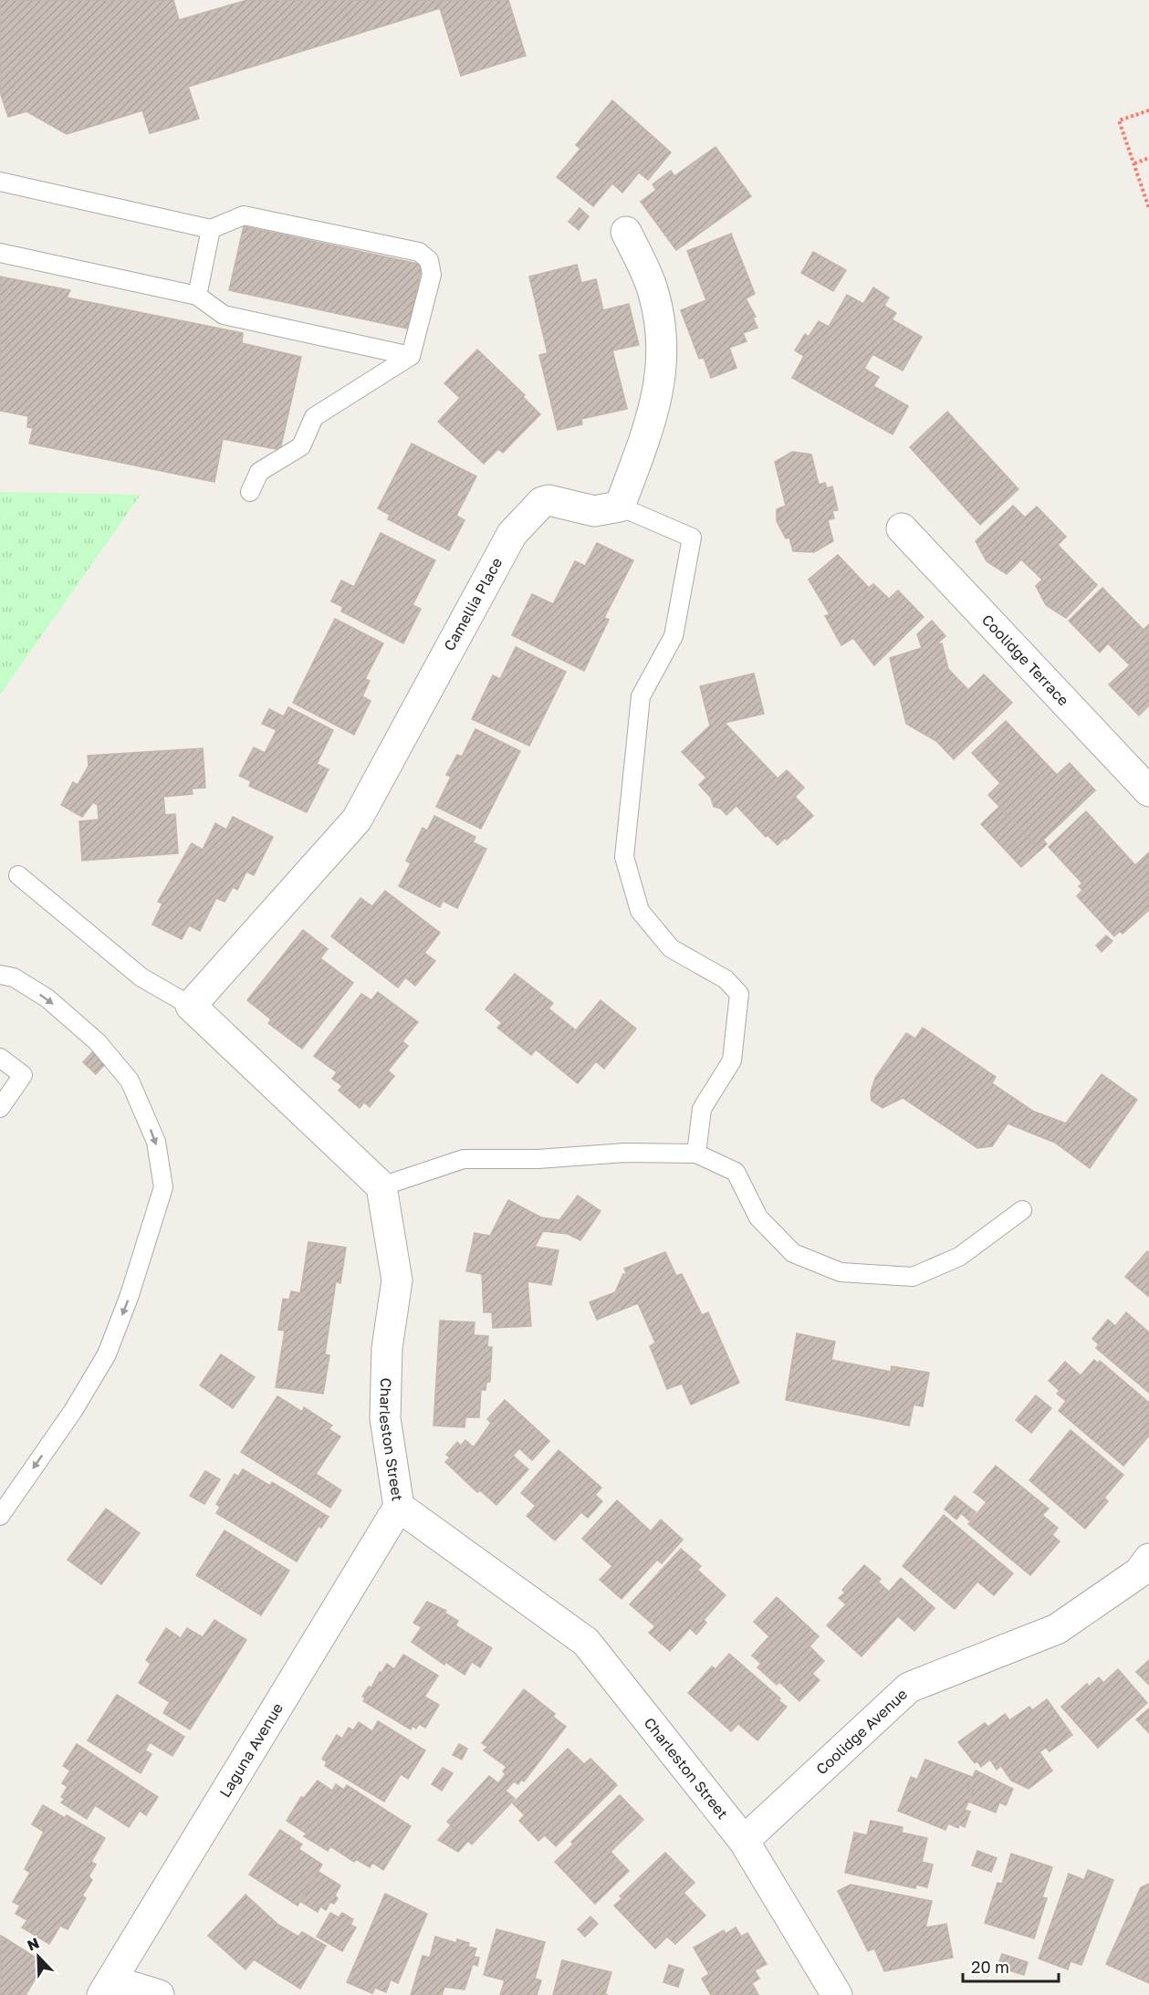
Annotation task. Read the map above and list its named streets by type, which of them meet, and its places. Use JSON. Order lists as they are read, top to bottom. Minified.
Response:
{"streets":{"street":["Camellia Place","Coolidge Terrace","Charleston Street","Coolidge Avenue","Laguna Avenue"]},"crossings":[["Charleston Street","Coolidge Avenue"],["Charleston Street","Laguna Avenue"]],"scale_bar":"20 m","north":"top left"}
